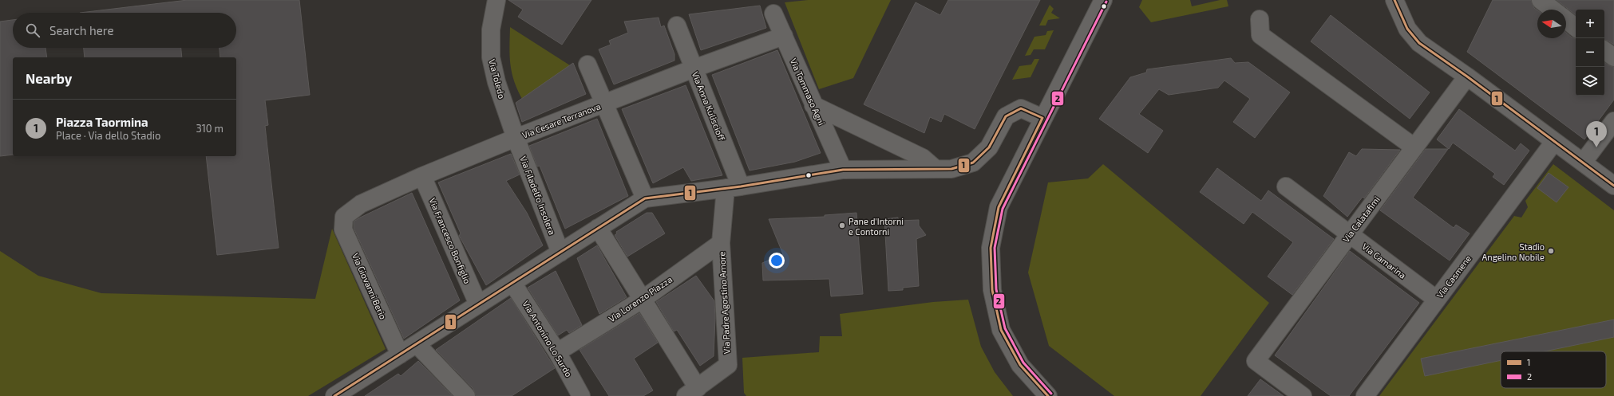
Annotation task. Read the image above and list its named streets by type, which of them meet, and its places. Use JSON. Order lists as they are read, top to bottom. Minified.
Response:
{"streets":{"street":["Via Toledo","Via Tommaso Agni","Via Anna Kuliscioff","Via Cesare Terranova","Via Filadelfo Insolera","Via Calatafimi","Via Francesco Bonfiglio","Via Camarina","Via Casmene","Via Giovanni Berio","Via Lorenzo Piazza","Via Padre Agostino Amore","Via Antonino Lo Surdo"]},"crossings":[["Via Toledo","Via Cesare Terranova"],["Via Toledo","Via Filadelfo Insolera"],["Via Tommaso Agni","Via Cesare Terranova"],["Via Anna Kuliscioff","Via Cesare Terranova"],["Via Anna Kuliscioff","Via Padre Agostino Amore"],["Via Cesare Terranova","Via Filadelfo Insolera"],["Via Cesare Terranova","Via Francesco Bonfiglio"],["Via Cesare Terranova","Via Giovanni Berio"],["Via Calatafimi","Via Camarina"],["Via Camarina","Via Casmene"],["Via Lorenzo Piazza","Via Padre Agostino Amore"],["Via Lorenzo Piazza","Via Antonino Lo Surdo"]],"places":["Pane d'Intorni e Contorni","Stadio Angelino Nobile"],"lines":["transit line 1","transit line 2"],"legend":["1","2"],"north":"left","page":{"map_buttons":["+","−"],"search":"Search here","heading":"Nearby","list":[{"mark":"1","name":"Piazza Taormina","note":"Place · Via dello Stadio","value":"310 m"}],"pins":"1"}}
